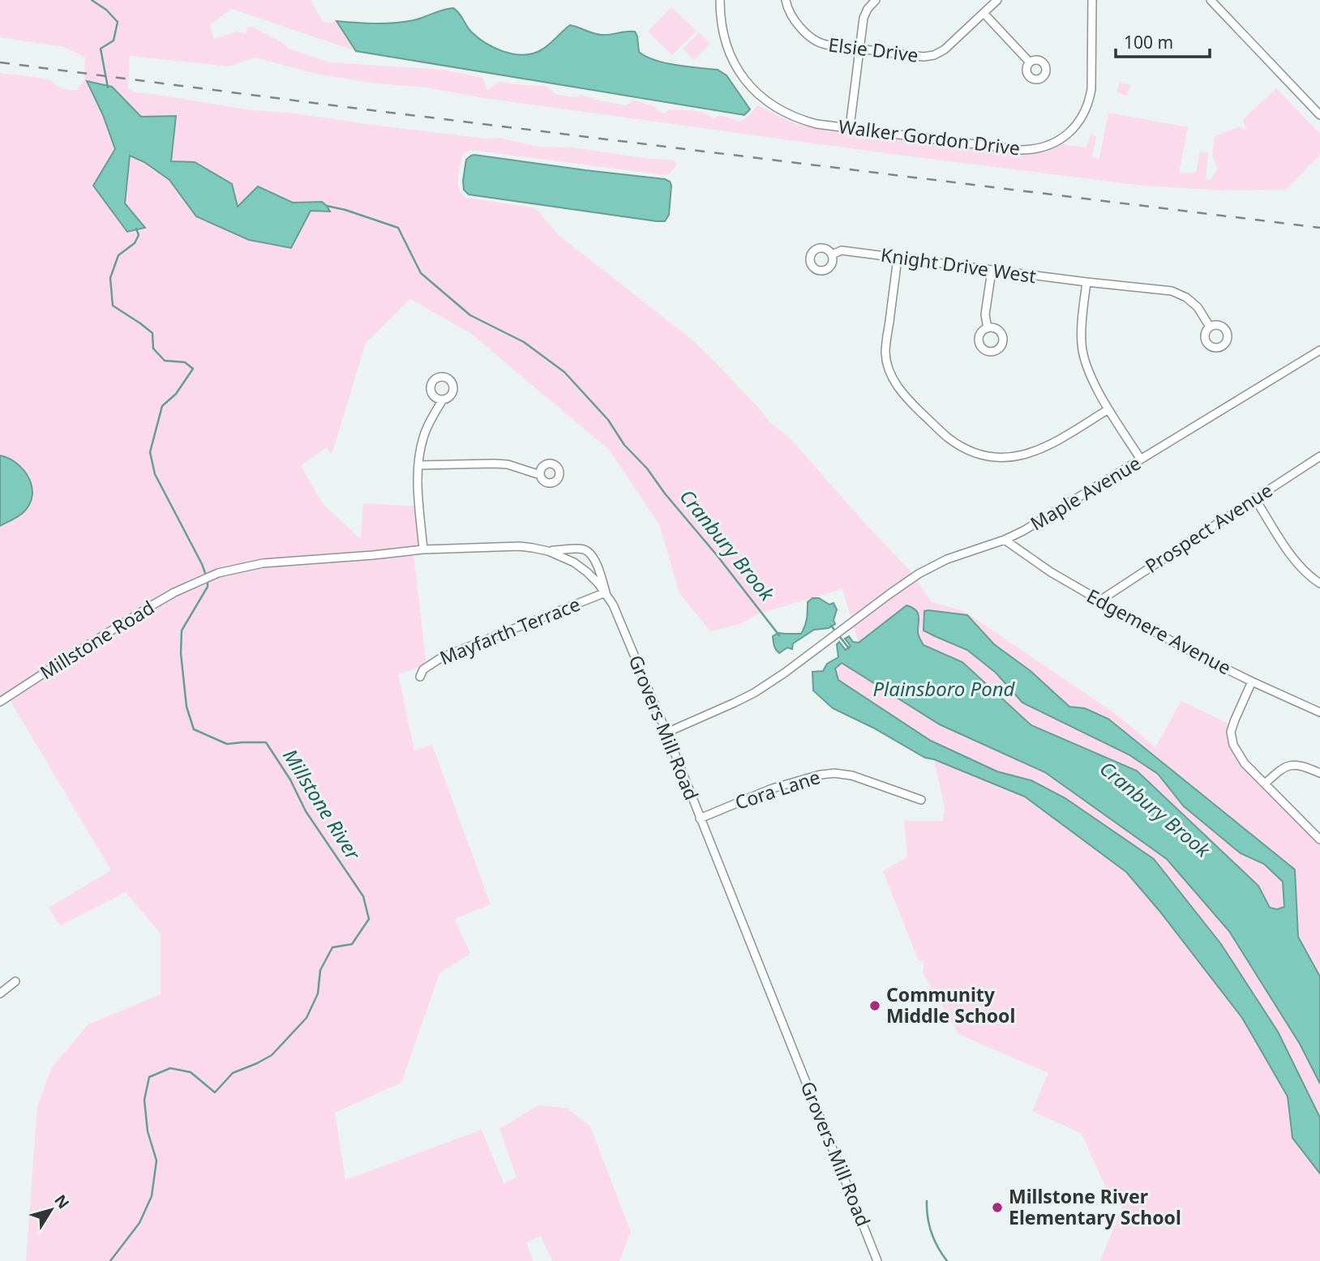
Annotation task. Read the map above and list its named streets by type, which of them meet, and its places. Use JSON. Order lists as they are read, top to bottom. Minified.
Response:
{"streets":{"street":["Elsie Drive","Walker Gordon Drive","Knight Drive West","Maple Avenue","Prospect Avenue","Mayfarth Terrace","Edgemere Avenue","Millstone Road","Grovers Mill Road","Cora Lane"]},"crossings":[["Maple Avenue","Edgemere Avenue"],["Maple Avenue","Grovers Mill Road"],["Prospect Avenue","Edgemere Avenue"],["Mayfarth Terrace","Grovers Mill Road"],["Millstone Road","Grovers Mill Road"],["Grovers Mill Road","Cora Lane"]],"water":["Cranbury Brook","Plainsboro Pond","Millstone River"],"places":["Community Middle School","Millstone River Elementary School"],"scale_bar":"100 m","north":"top right"}
